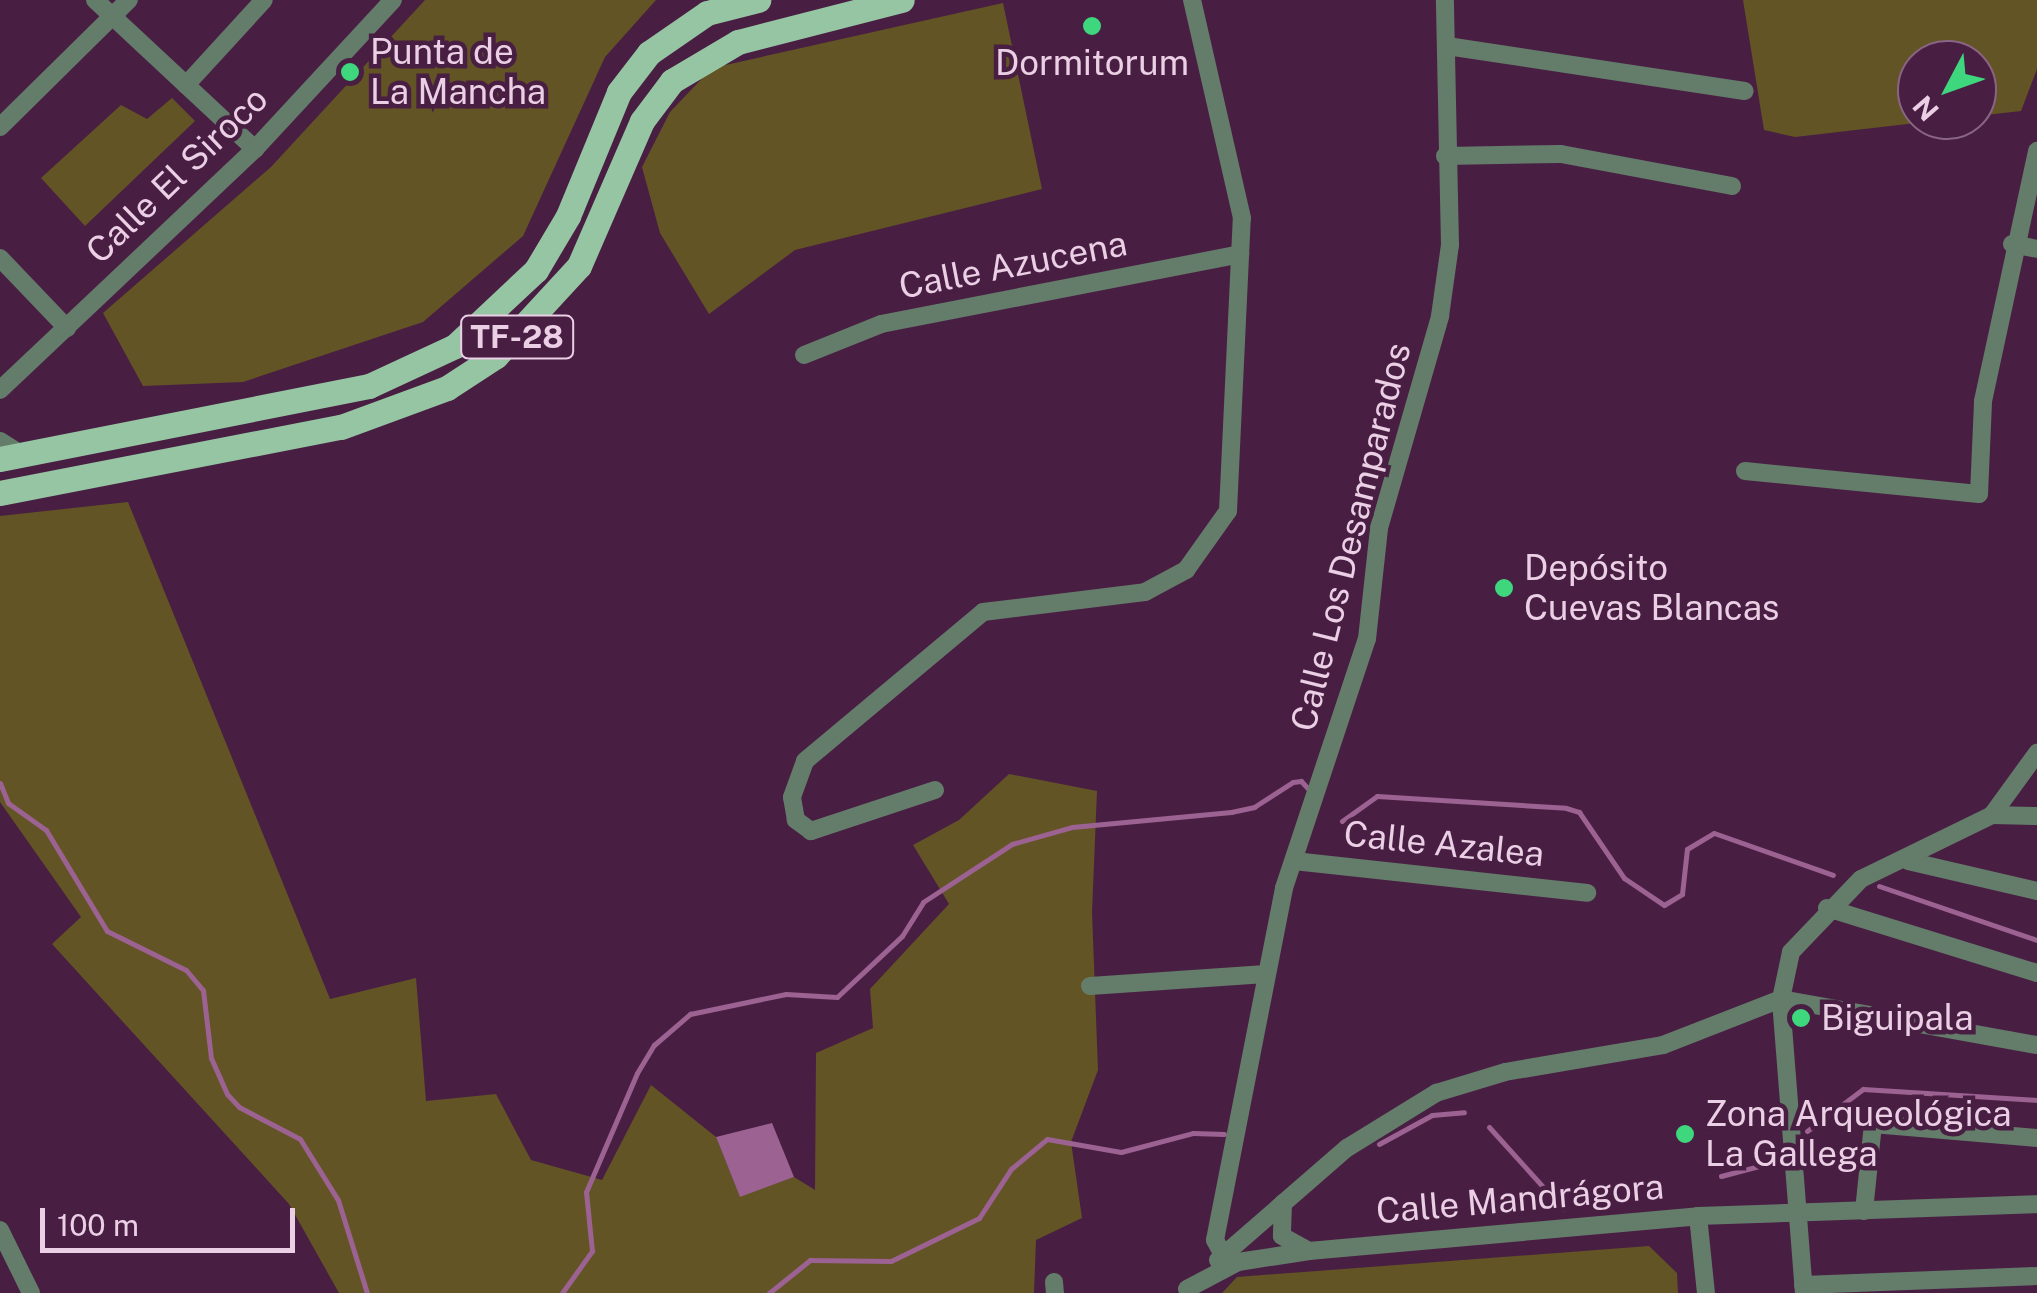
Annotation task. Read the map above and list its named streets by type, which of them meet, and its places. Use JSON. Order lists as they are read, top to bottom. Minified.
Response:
{"streets":{"main road":["TF-28"],"street":["Calle El Siroco","Calle Azucena","Calle Los Desamparados","Calle Azalea","Calle Mandrágora"]},"crossings":[["Calle Los Desamparados","Calle Azalea"],["Calle Los Desamparados","Calle Mandrágora"]],"places":["Dormitorum","Punta de La Mancha","Depósito Cuevas Blancas","Biguipala","Zona Arqueológica La Gallega"],"scale_bar":"100 m","north":"bottom left"}
